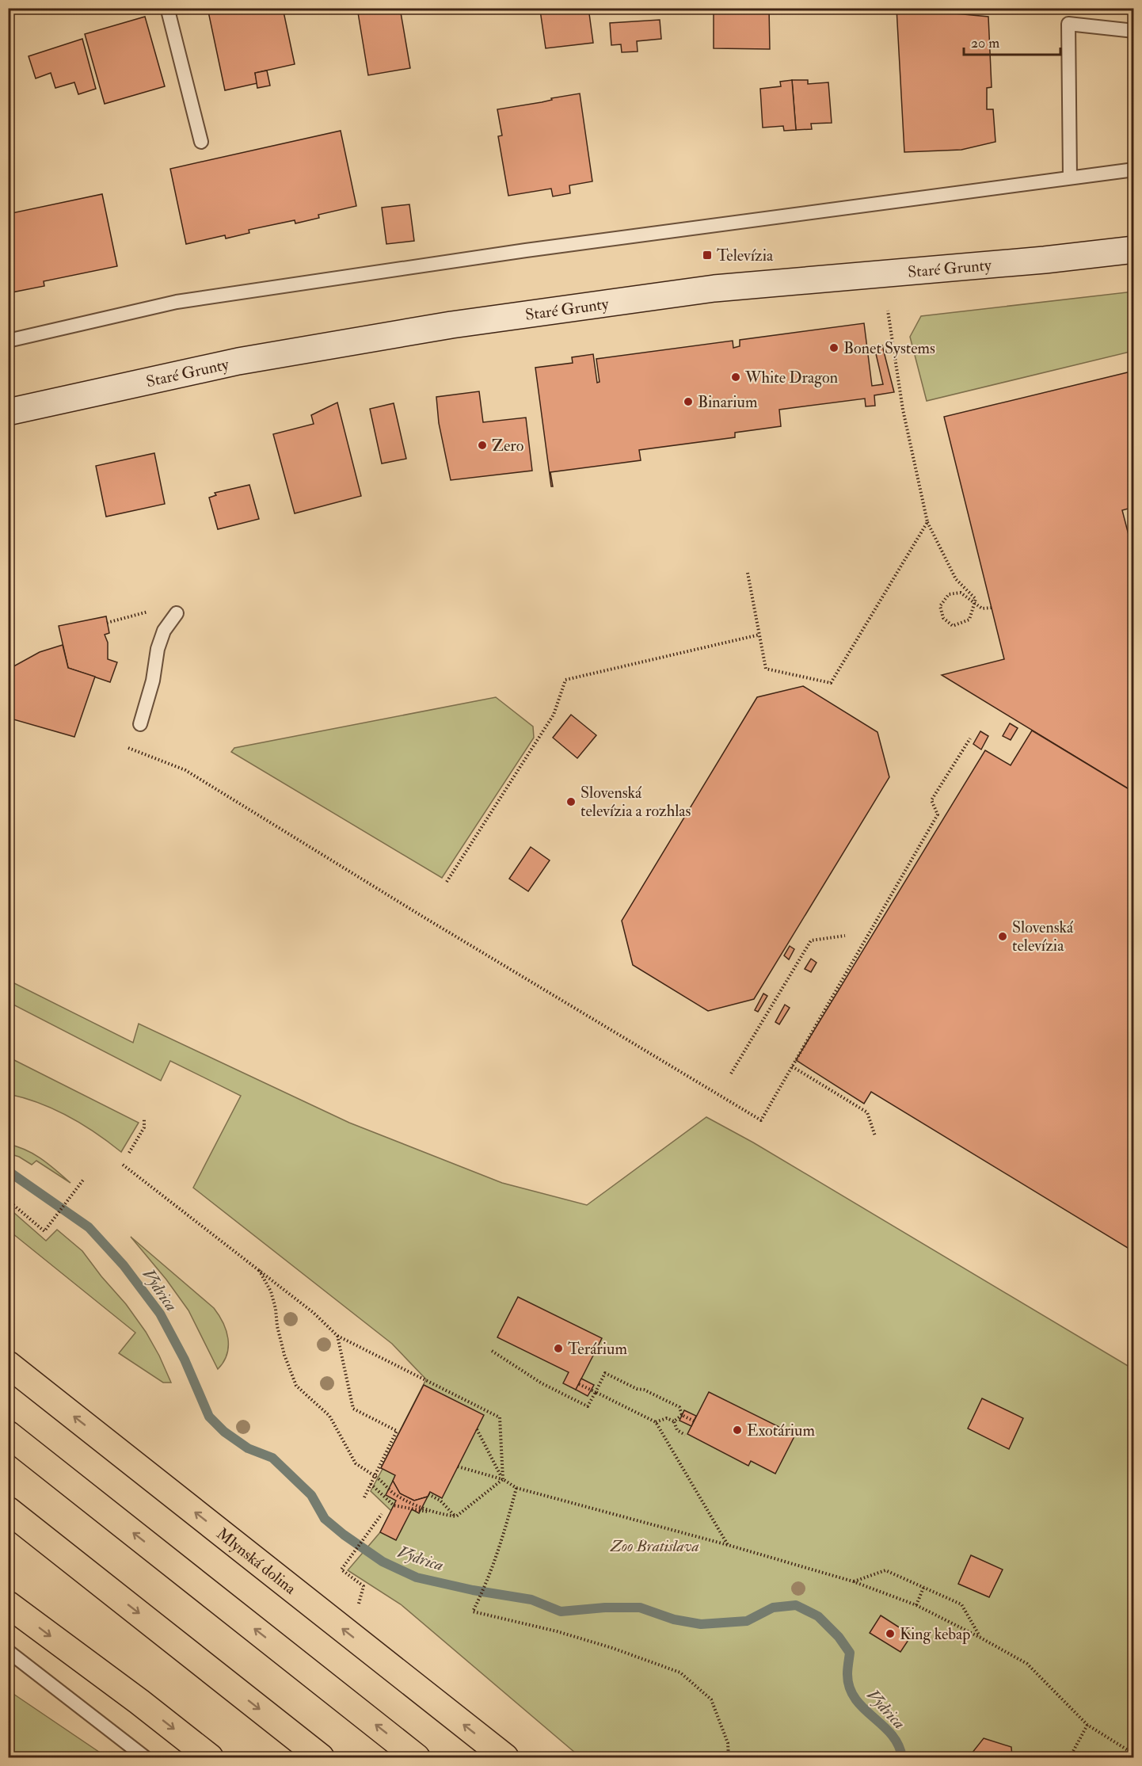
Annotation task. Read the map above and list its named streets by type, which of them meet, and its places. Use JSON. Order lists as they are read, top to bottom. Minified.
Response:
{"streets":{"main road":["Mlynská dolina"],"street":["Staré Grunty"]},"water":["Vydrica"],"parks":["Zoo Bratislava"],"places":{"transit":["Televízia"],"other":["Bonet Systems","White Dragon","Binarium","Zero","Slovenská televízia a rozhlas","Slovenská televízia","Terárium","Exotárium","King kebap"]},"scale_bar":"20 m"}
